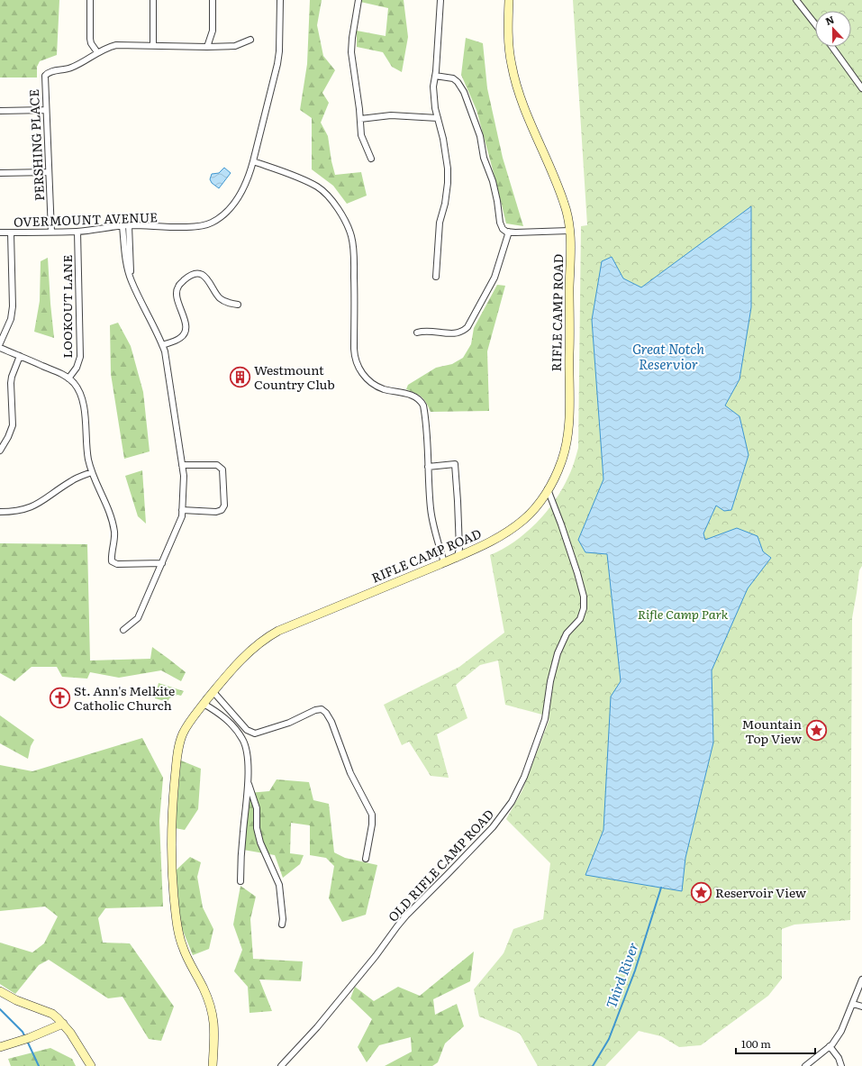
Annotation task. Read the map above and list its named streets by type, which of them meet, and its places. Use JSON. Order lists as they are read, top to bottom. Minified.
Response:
{"streets":{"street":["PERSHING PLACE","OVERMOUNT AVENUE","LOOKOUT LANE","RIFLE CAMP ROAD","OLD RIFLE CAMP ROAD"]},"crossings":[["PERSHING PLACE","OVERMOUNT AVENUE"],["OVERMOUNT AVENUE","LOOKOUT LANE"],["RIFLE CAMP ROAD","OLD RIFLE CAMP ROAD"]],"water":["Great Notch Reservior","Third River"],"parks":["Rifle Camp Park"],"places":{"building":["Westmount Country Club"],"church":["St. Ann's Melkite Catholic Church"],"place":["Mountain Top View","Reservoir View"]},"scale_bar":"100 m","north":"top"}
